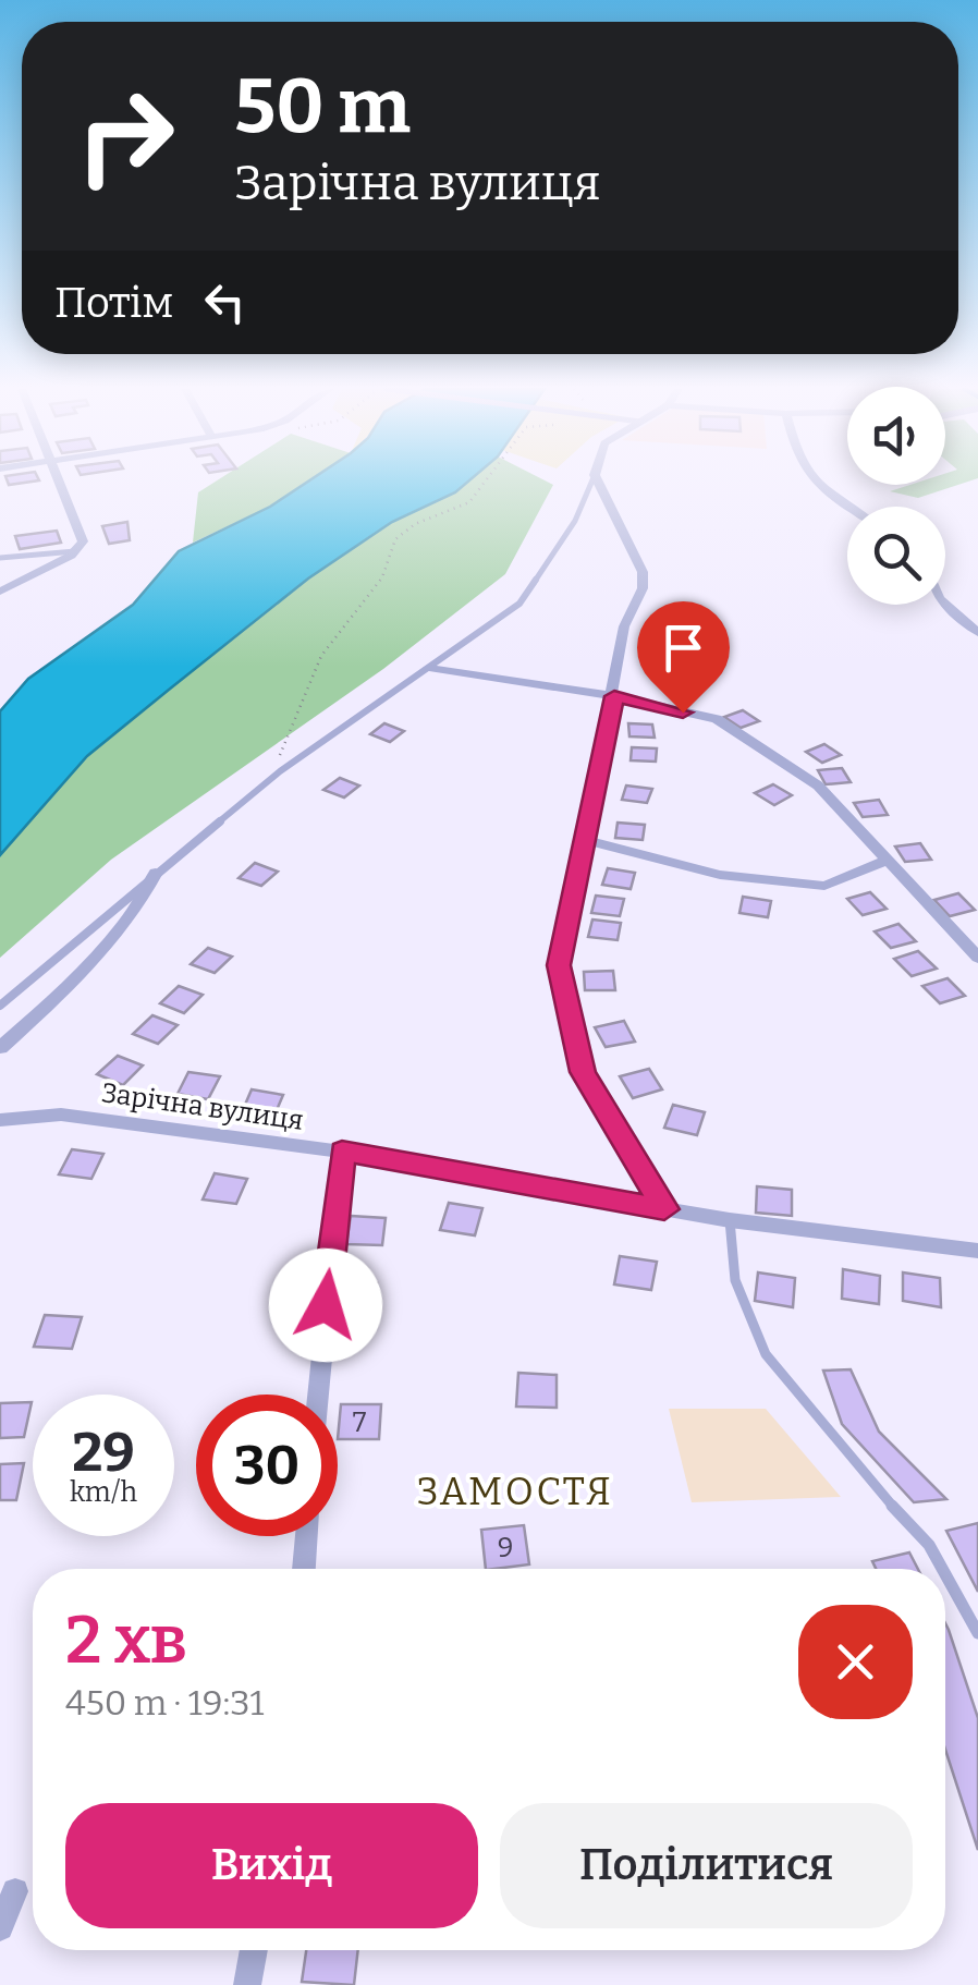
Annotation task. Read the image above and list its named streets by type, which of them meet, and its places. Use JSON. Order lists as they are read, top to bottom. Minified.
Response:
{"streets":{"street":["Зарічна вулиця"]},"districts":["ЗАМОСТЯ"],"house_numbers":["7","9"],"page":{"turn":["50 m","Зарічна вулиця"],"then":"Потім","speed":"29 km/h","limit":"30","heading":["2 хв","450 m · 19:31"],"buttons":["Вихід","Поділитися"]}}
